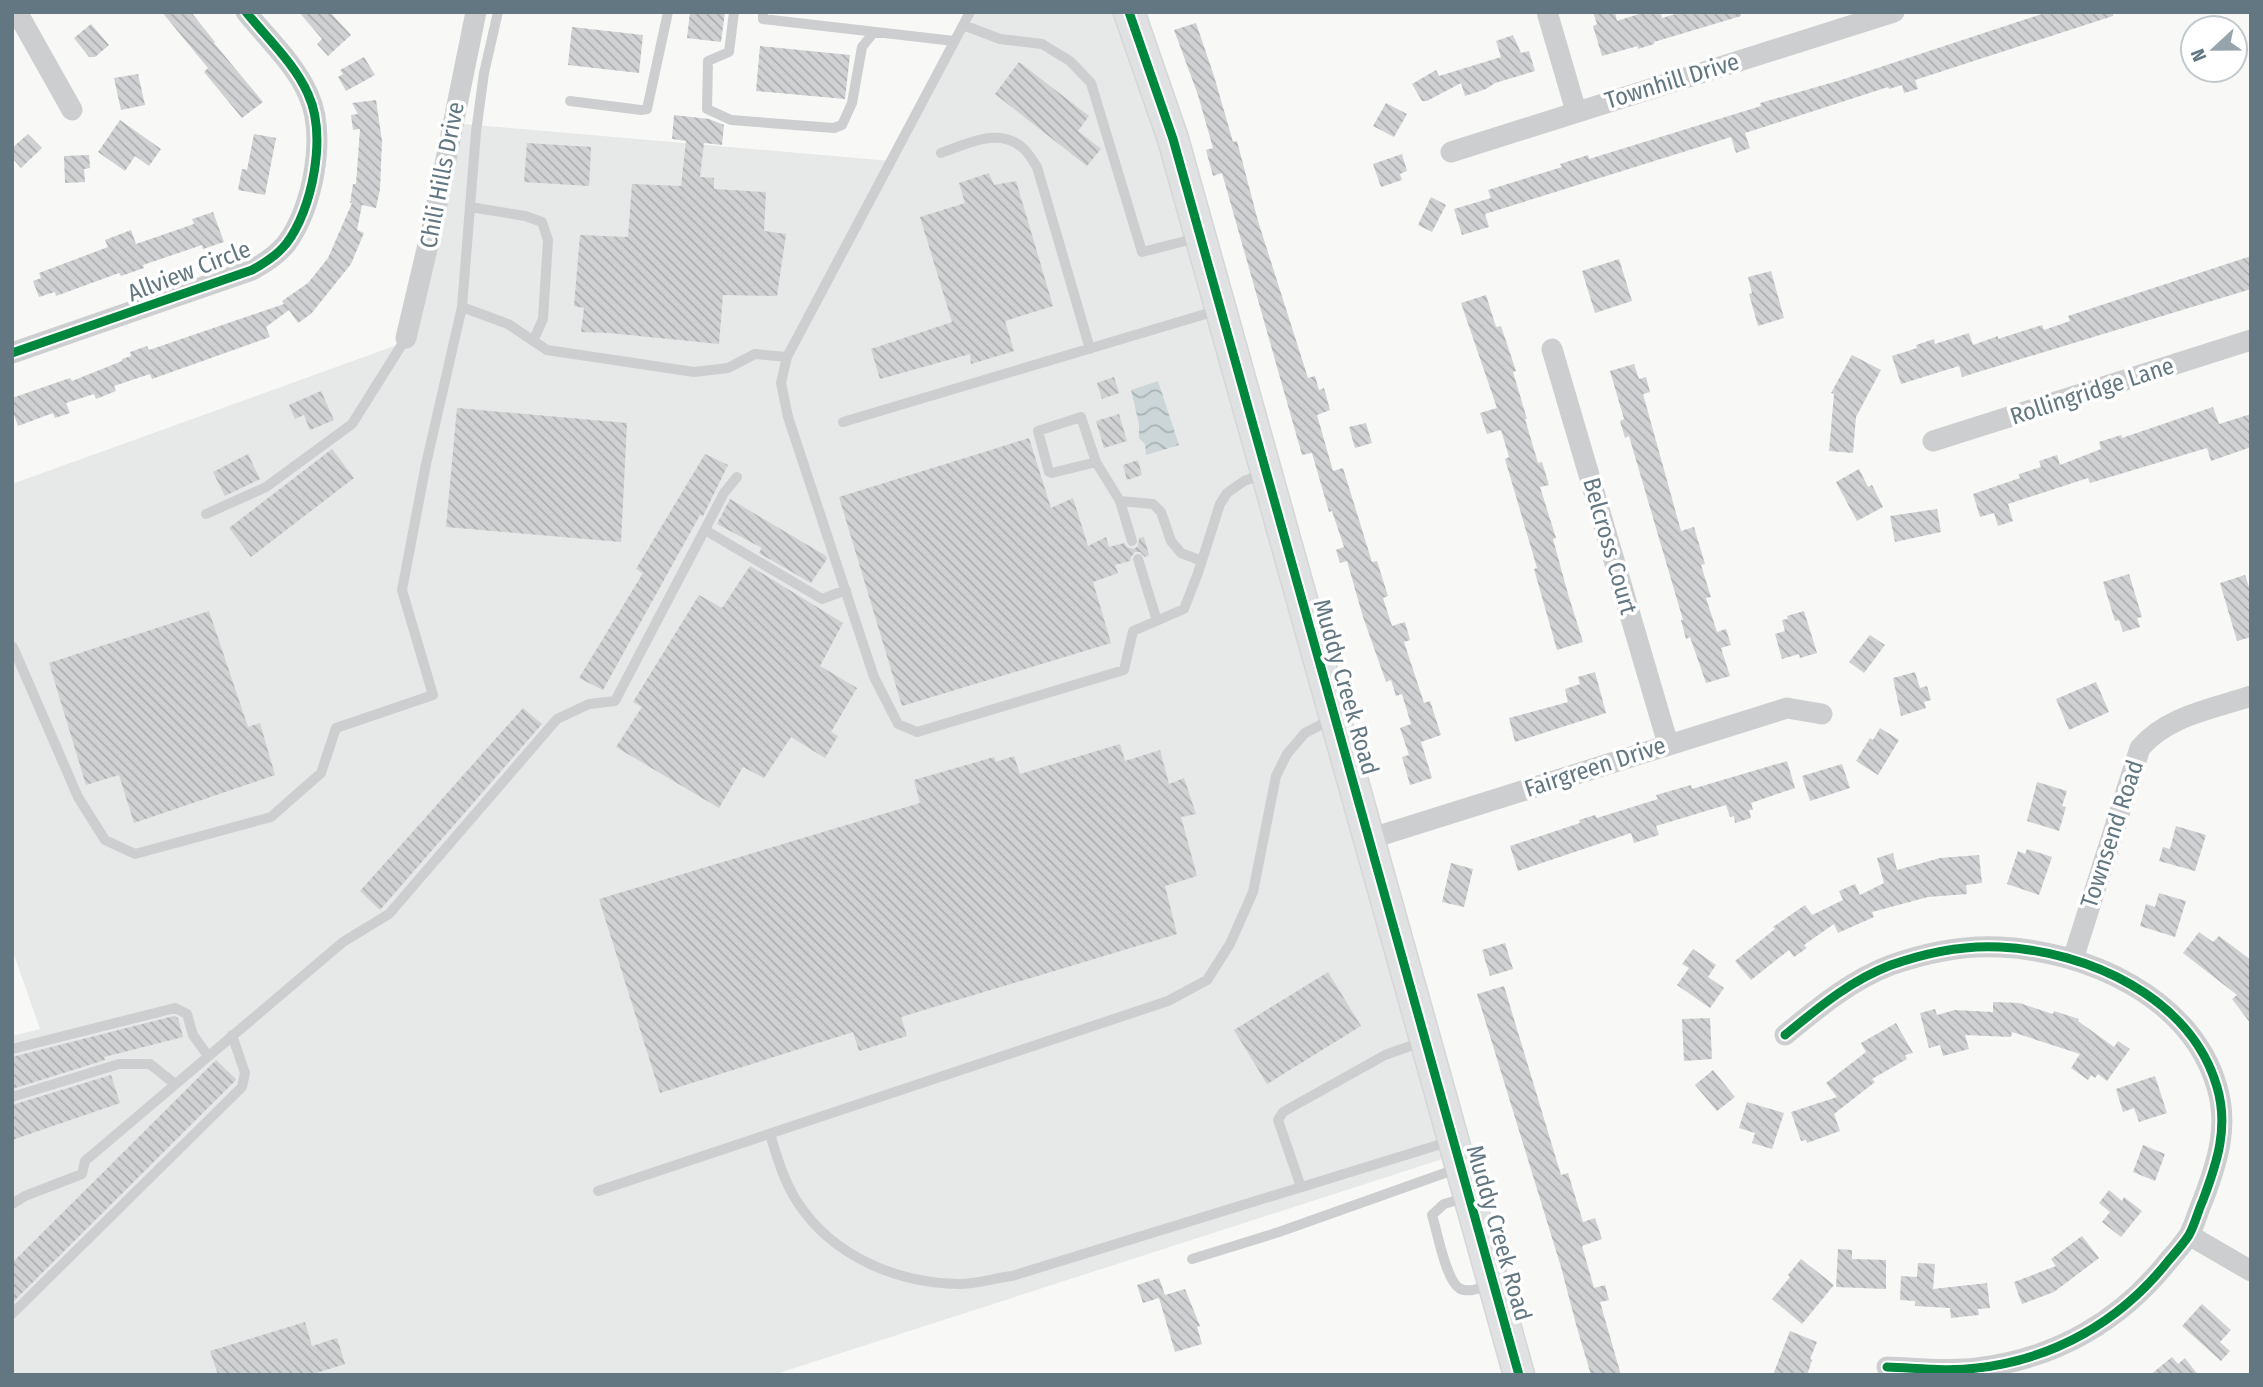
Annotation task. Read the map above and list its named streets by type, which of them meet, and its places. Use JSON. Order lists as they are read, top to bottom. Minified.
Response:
{"streets":{"street":["Townhill Drive","Chili Hills Drive","Allview Circle","Rollingridge Lane","Belcross Court","Muddy Creek Road","Fairgreen Drive","Townsend Road"]},"crossings":[["Belcross Court","Fairgreen Drive"],["Muddy Creek Road","Fairgreen Drive"]],"north":"left"}
